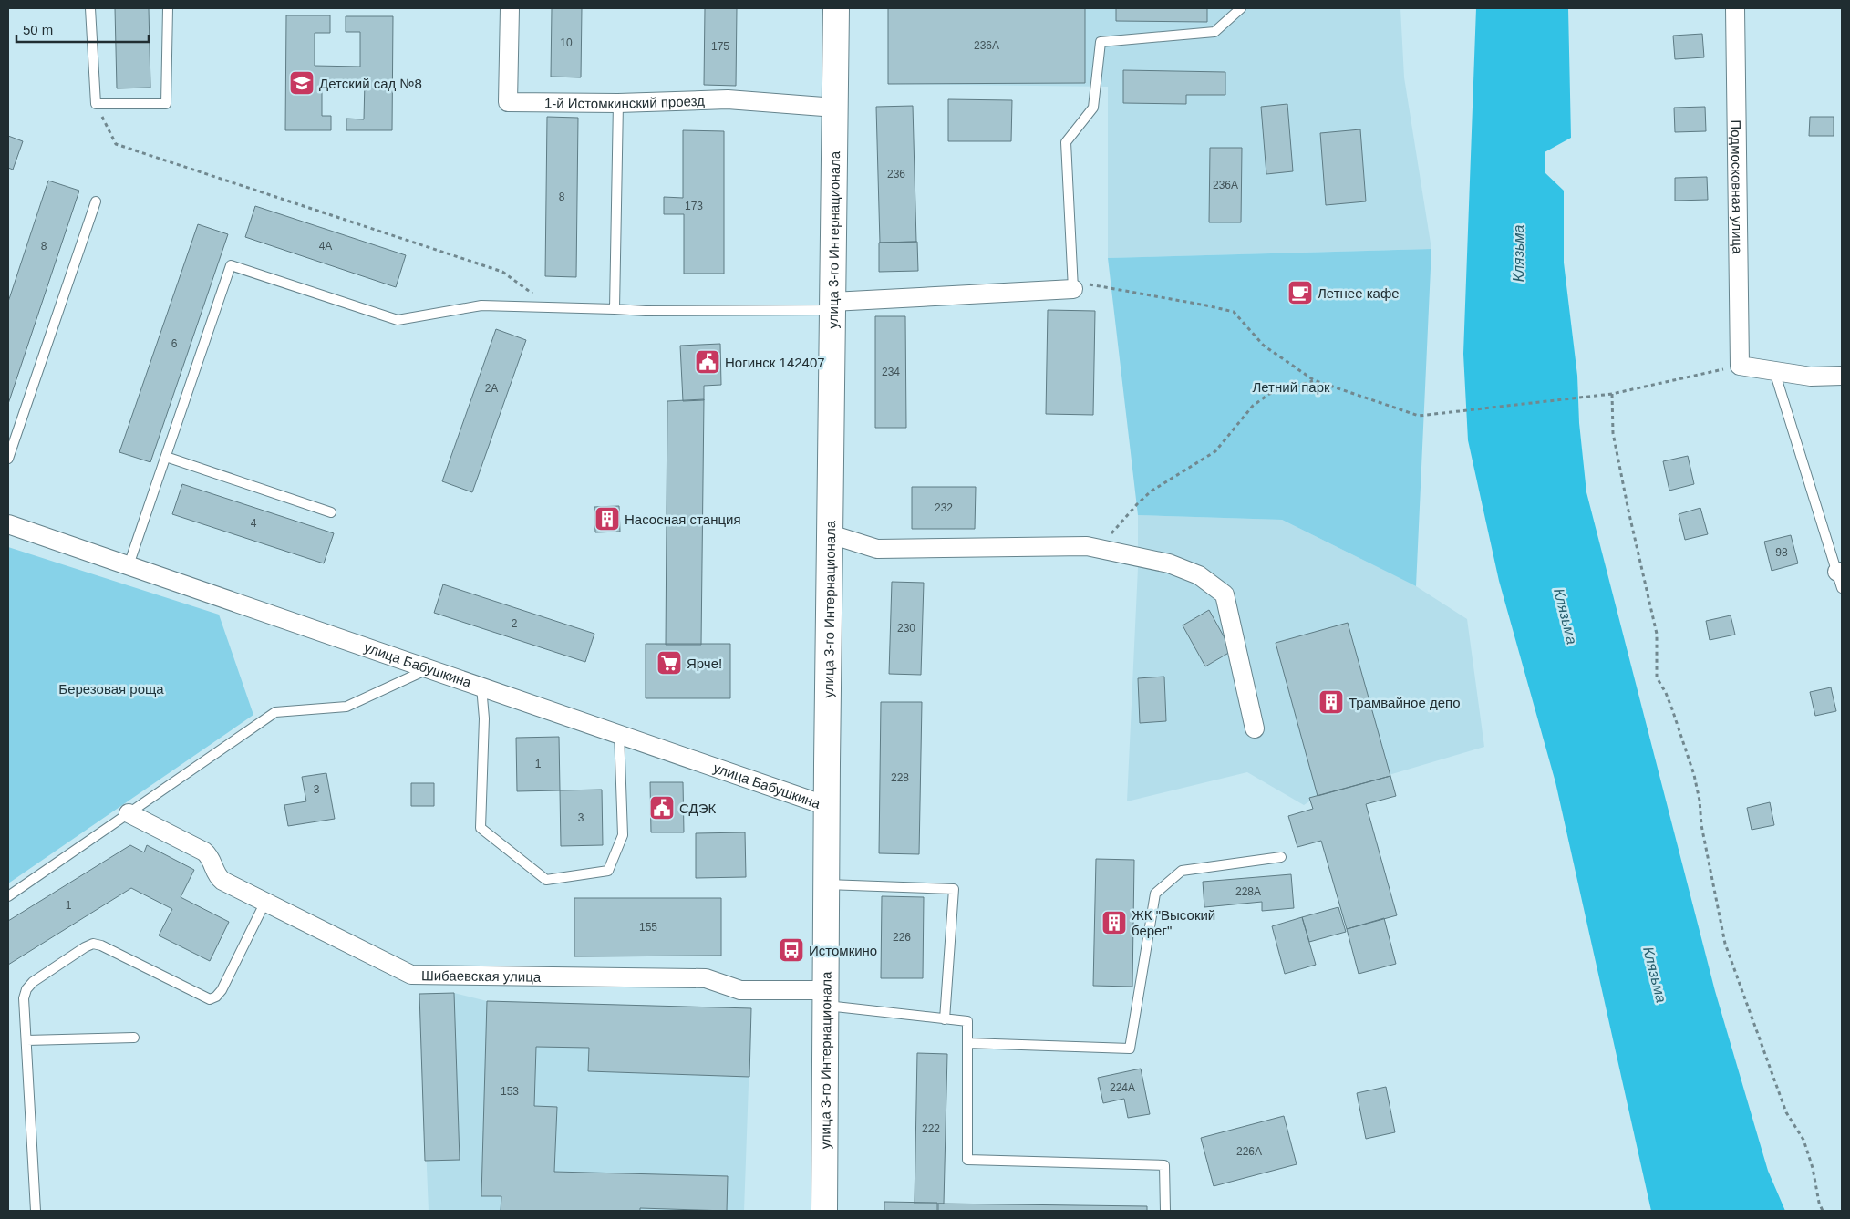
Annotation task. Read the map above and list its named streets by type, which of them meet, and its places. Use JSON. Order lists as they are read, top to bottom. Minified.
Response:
{"streets":{"main road":["улица 3-го Интернационала"],"street":["1-й Истомкинский проезд","Подмосковная улица","улица Бабушкина","Шибаевская улица"]},"crossings":[["1-й Истомкинский проезд","улица 3-го Интернационала"],["улица 3-го Интернационала","улица Бабушкина"],["улица 3-го Интернационала","Шибаевская улица"]],"water":["Клязьма"],"parks":["Летний парк","Березовая роща"],"places":{"school or university":["Детский сад №8"],"cafe":["Летнее кафе"],"public building":["Ногинск 142407","СДЭК"],"building":["Насосная станция","Трамвайное депо","ЖК \"Высокий берег\""],"supermarket":["Ярче!"],"bus stop":["Истомкино"]},"house_numbers":["10","236А","175","236","236А","8","173","8","4А","6","234","2А","232","4","98","2","230","1","228","3","3","228А","1","155","226","224А","153","222","226А"],"scale_bar":"50 m"}
